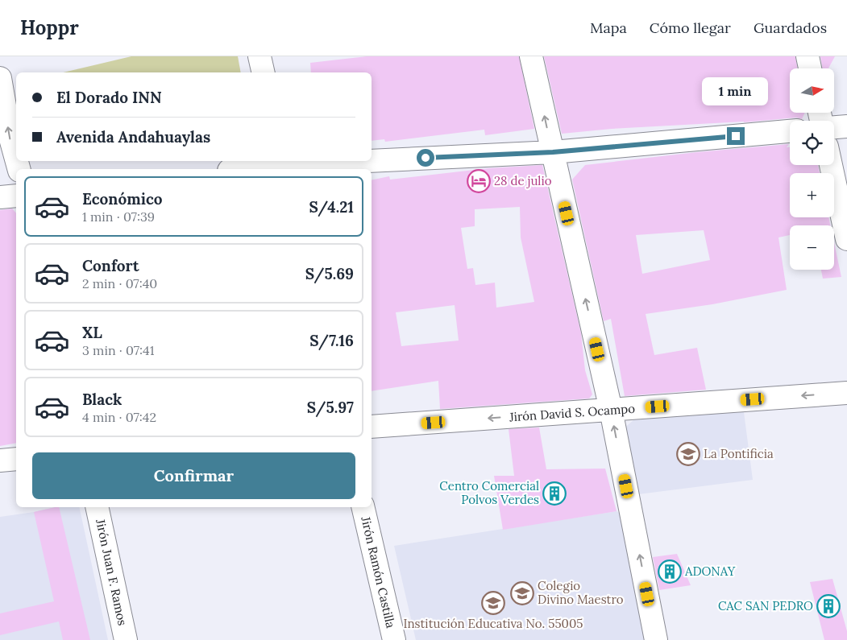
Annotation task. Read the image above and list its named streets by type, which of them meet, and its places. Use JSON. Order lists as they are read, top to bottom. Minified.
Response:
{"streets":{"street":["Jirón David S. Ocampo","Jirón Juan F. Ramos","Jirón Ramón Castilla"]},"one_way":["Jirón David S. Ocampo"],"places":{"hotel":["28 de julio"],"school or university":["La Pontificia","Colegio Divino Maestro","Institución Educativa No. 55005"],"building":["Centro Comercial Polvos Verdes","ADONAY","CAC SAN PEDRO"]},"north":"right","page":{"header":"Hoppr","nav":["Mapa","Cómo llegar","Guardados"],"map_buttons":["+","−"],"banner":["El Dorado INN","Avenida Andahuaylas"],"bubble":"1 min","list":[{"name":"Económico","note":"1 min · 07:39","value":"S/4.21"},{"name":"Confort","note":"2 min · 07:40","value":"S/5.69"},{"name":"XL","note":"3 min · 07:41","value":"S/7.16"},{"name":"Black","note":"4 min · 07:42","value":"S/5.97"}],"buttons":"Confirmar"}}
